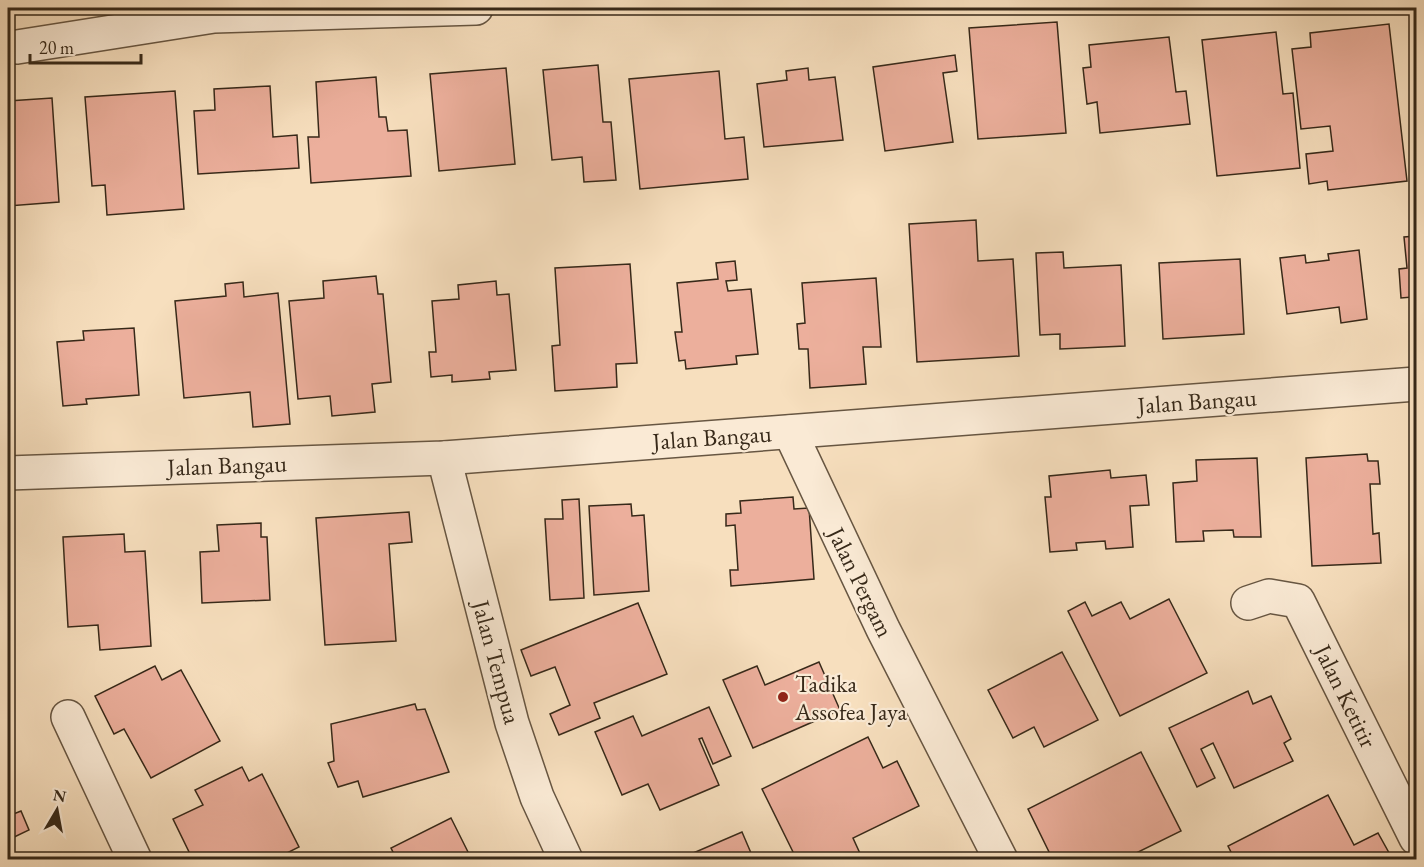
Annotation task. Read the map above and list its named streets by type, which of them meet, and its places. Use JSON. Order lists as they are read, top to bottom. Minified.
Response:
{"streets":{"street":["Jalan Bangau","Jalan Pergam","Jalan Tempua","Jalan Ketitir"]},"crossings":[["Jalan Bangau","Jalan Pergam"],["Jalan Bangau","Jalan Tempua"]],"places":["Tadika Assofea Jaya"],"scale_bar":"20 m","north":"top"}
